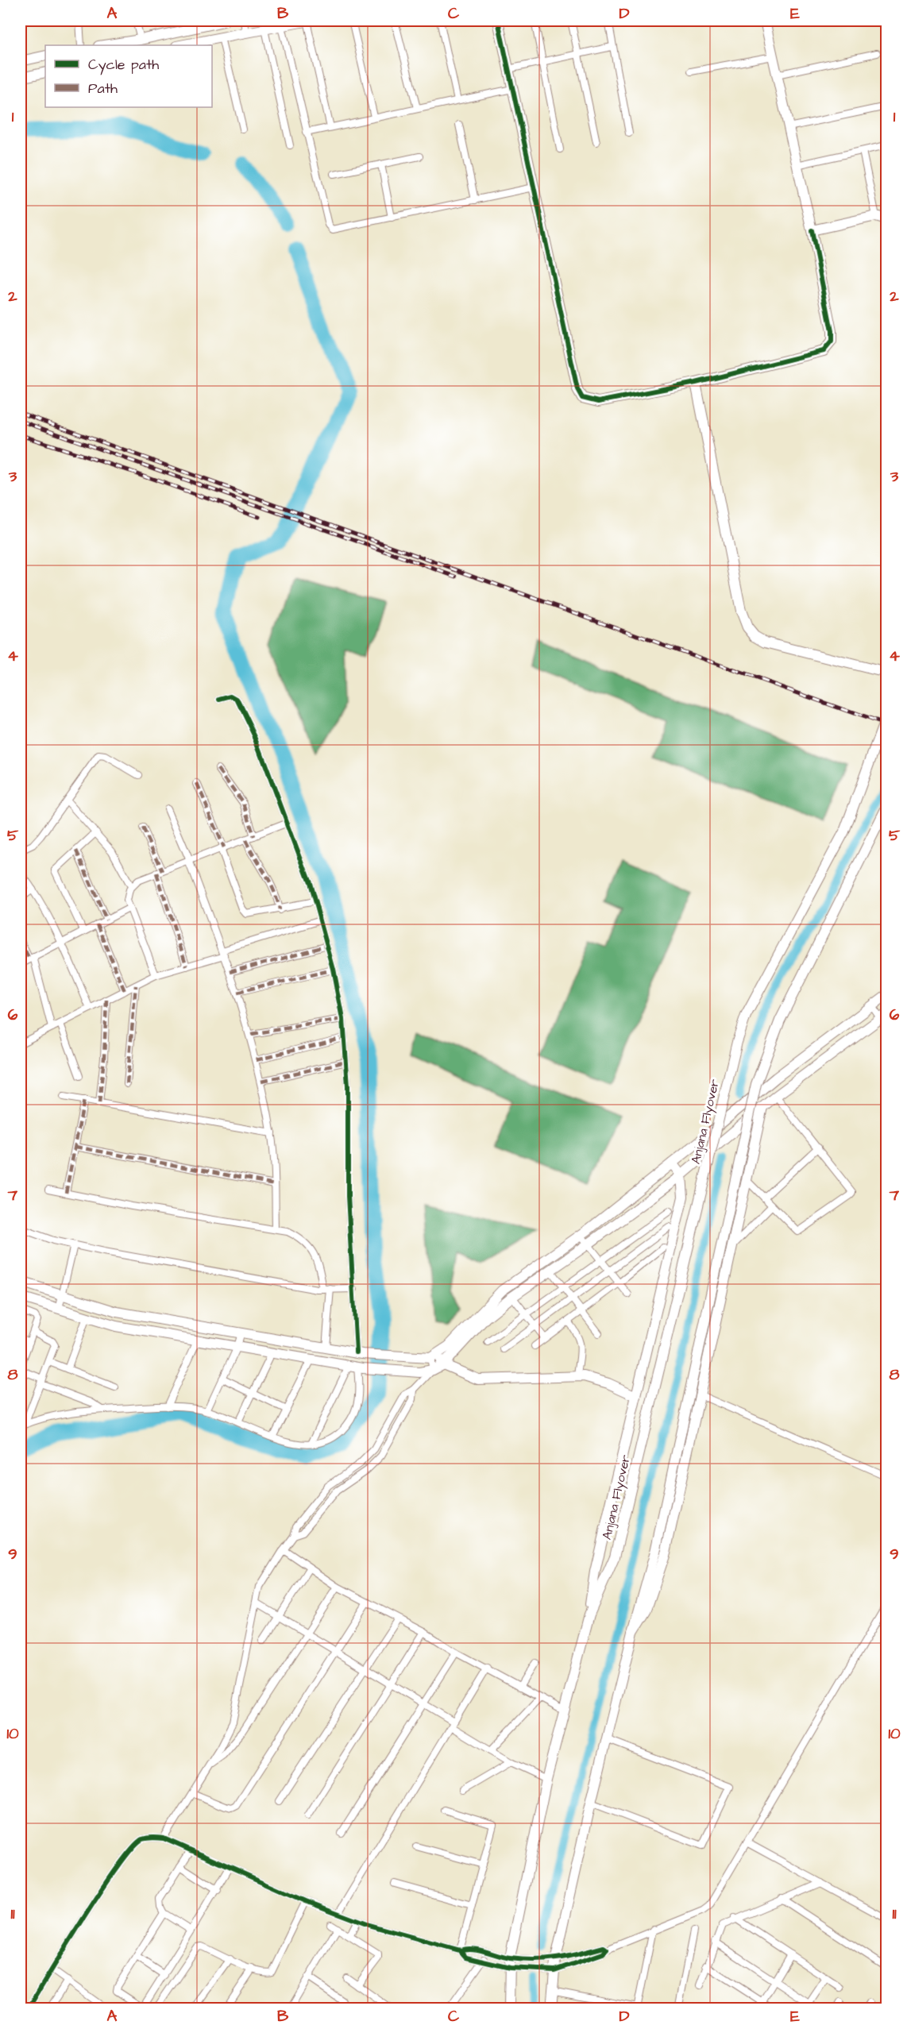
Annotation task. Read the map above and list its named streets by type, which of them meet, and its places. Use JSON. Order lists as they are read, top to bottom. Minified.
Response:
{"streets":{"main road":["Anjana Flyover"]},"legend":["Cycle path","Path"],"grid":{"columns":["A","B","C","D","E"],"rows":["1","2","3","4","5","6","7","8","9","10","11"]}}
